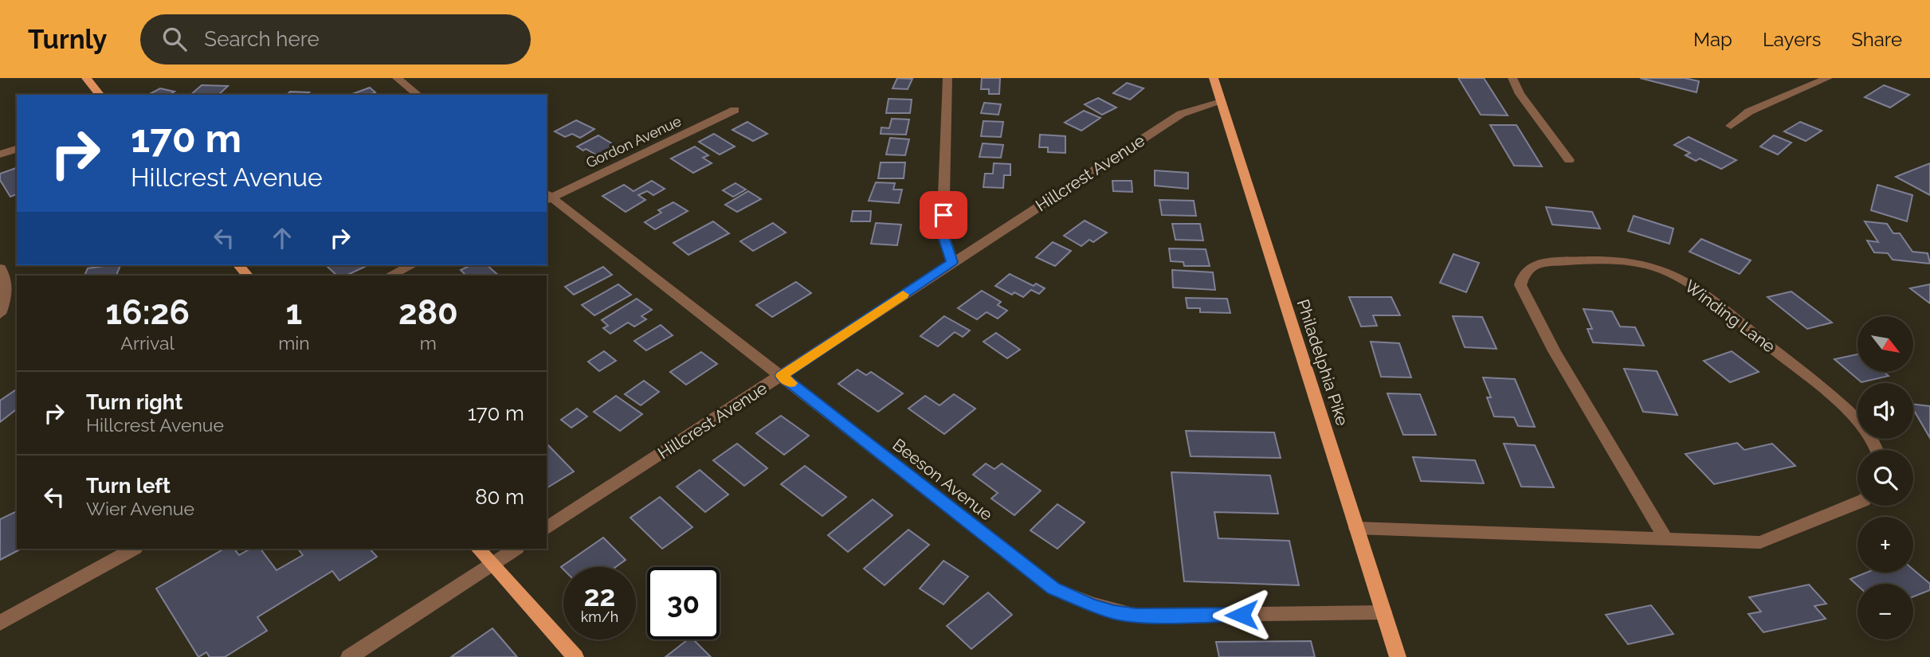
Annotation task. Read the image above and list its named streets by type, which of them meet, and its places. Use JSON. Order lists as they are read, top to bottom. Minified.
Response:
{"streets":{"main road":["Philadelphia Pike"],"street":["Gordon Avenue","Hillcrest Avenue","Winding Lane","Beeson Avenue"]},"crossings":[["Gordon Avenue","Beeson Avenue"],["Hillcrest Avenue","Philadelphia Pike"],["Hillcrest Avenue","Beeson Avenue"],["Philadelphia Pike","Beeson Avenue"]],"north":"bottom right","page":{"header":"Turnly","search":"Search here","nav":["Map","Layers","Share"],"turn":["170 m","Hillcrest Avenue"],"eta":["16:26","Arrival","1","min","280","m"],"map_buttons":["+","−"],"list":[{"name":"Turn right","note":"Hillcrest Avenue","value":"170 m"},{"name":"Turn left","note":"Wier Avenue","value":"80 m"}],"speed":"22 km/h","limit":"30"}}
